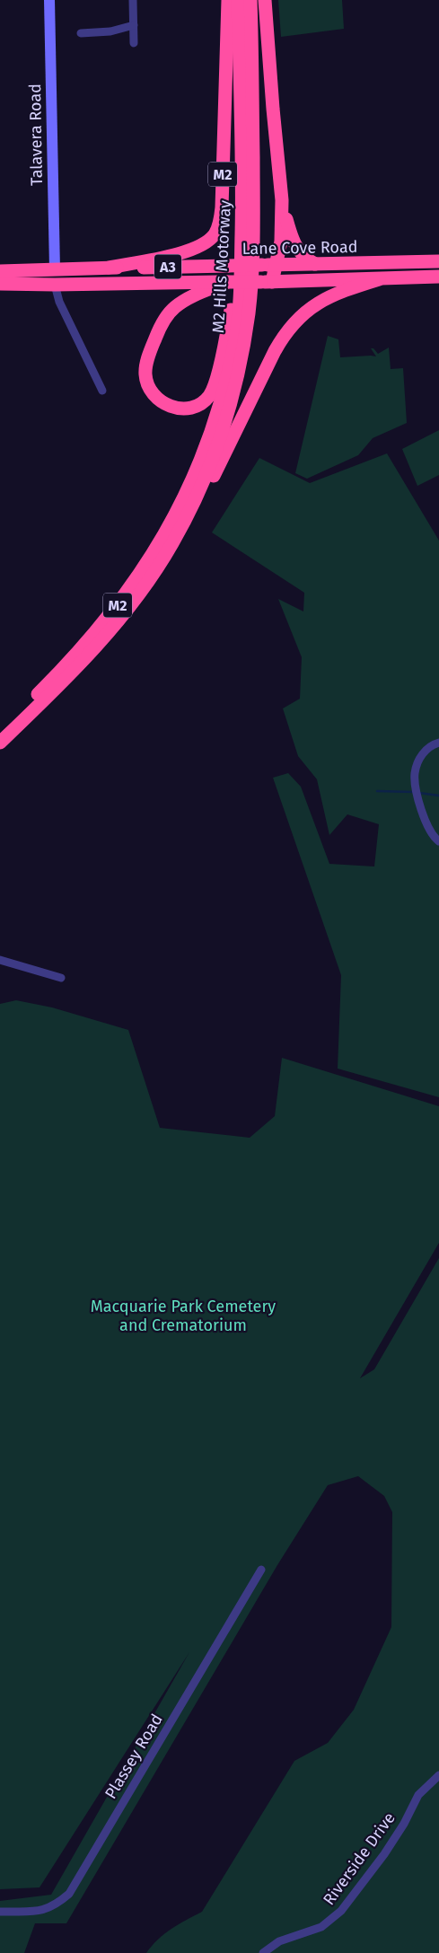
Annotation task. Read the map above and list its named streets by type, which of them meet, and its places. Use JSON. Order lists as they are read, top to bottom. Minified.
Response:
{"streets":{"highway":["M2","Lane Cove Road","A3","M2 Hills Motorway"],"main road":["Talavera Road"],"street":["Plassey Road","Riverside Drive"]},"crossings":[["Talavera Road","Lane Cove Road"],["M2","Lane Cove Road"],["M2","M2 Hills Motorway"],["Lane Cove Road","M2 Hills Motorway"]],"parks":["Macquarie Park Cemetery and Crematorium"]}
